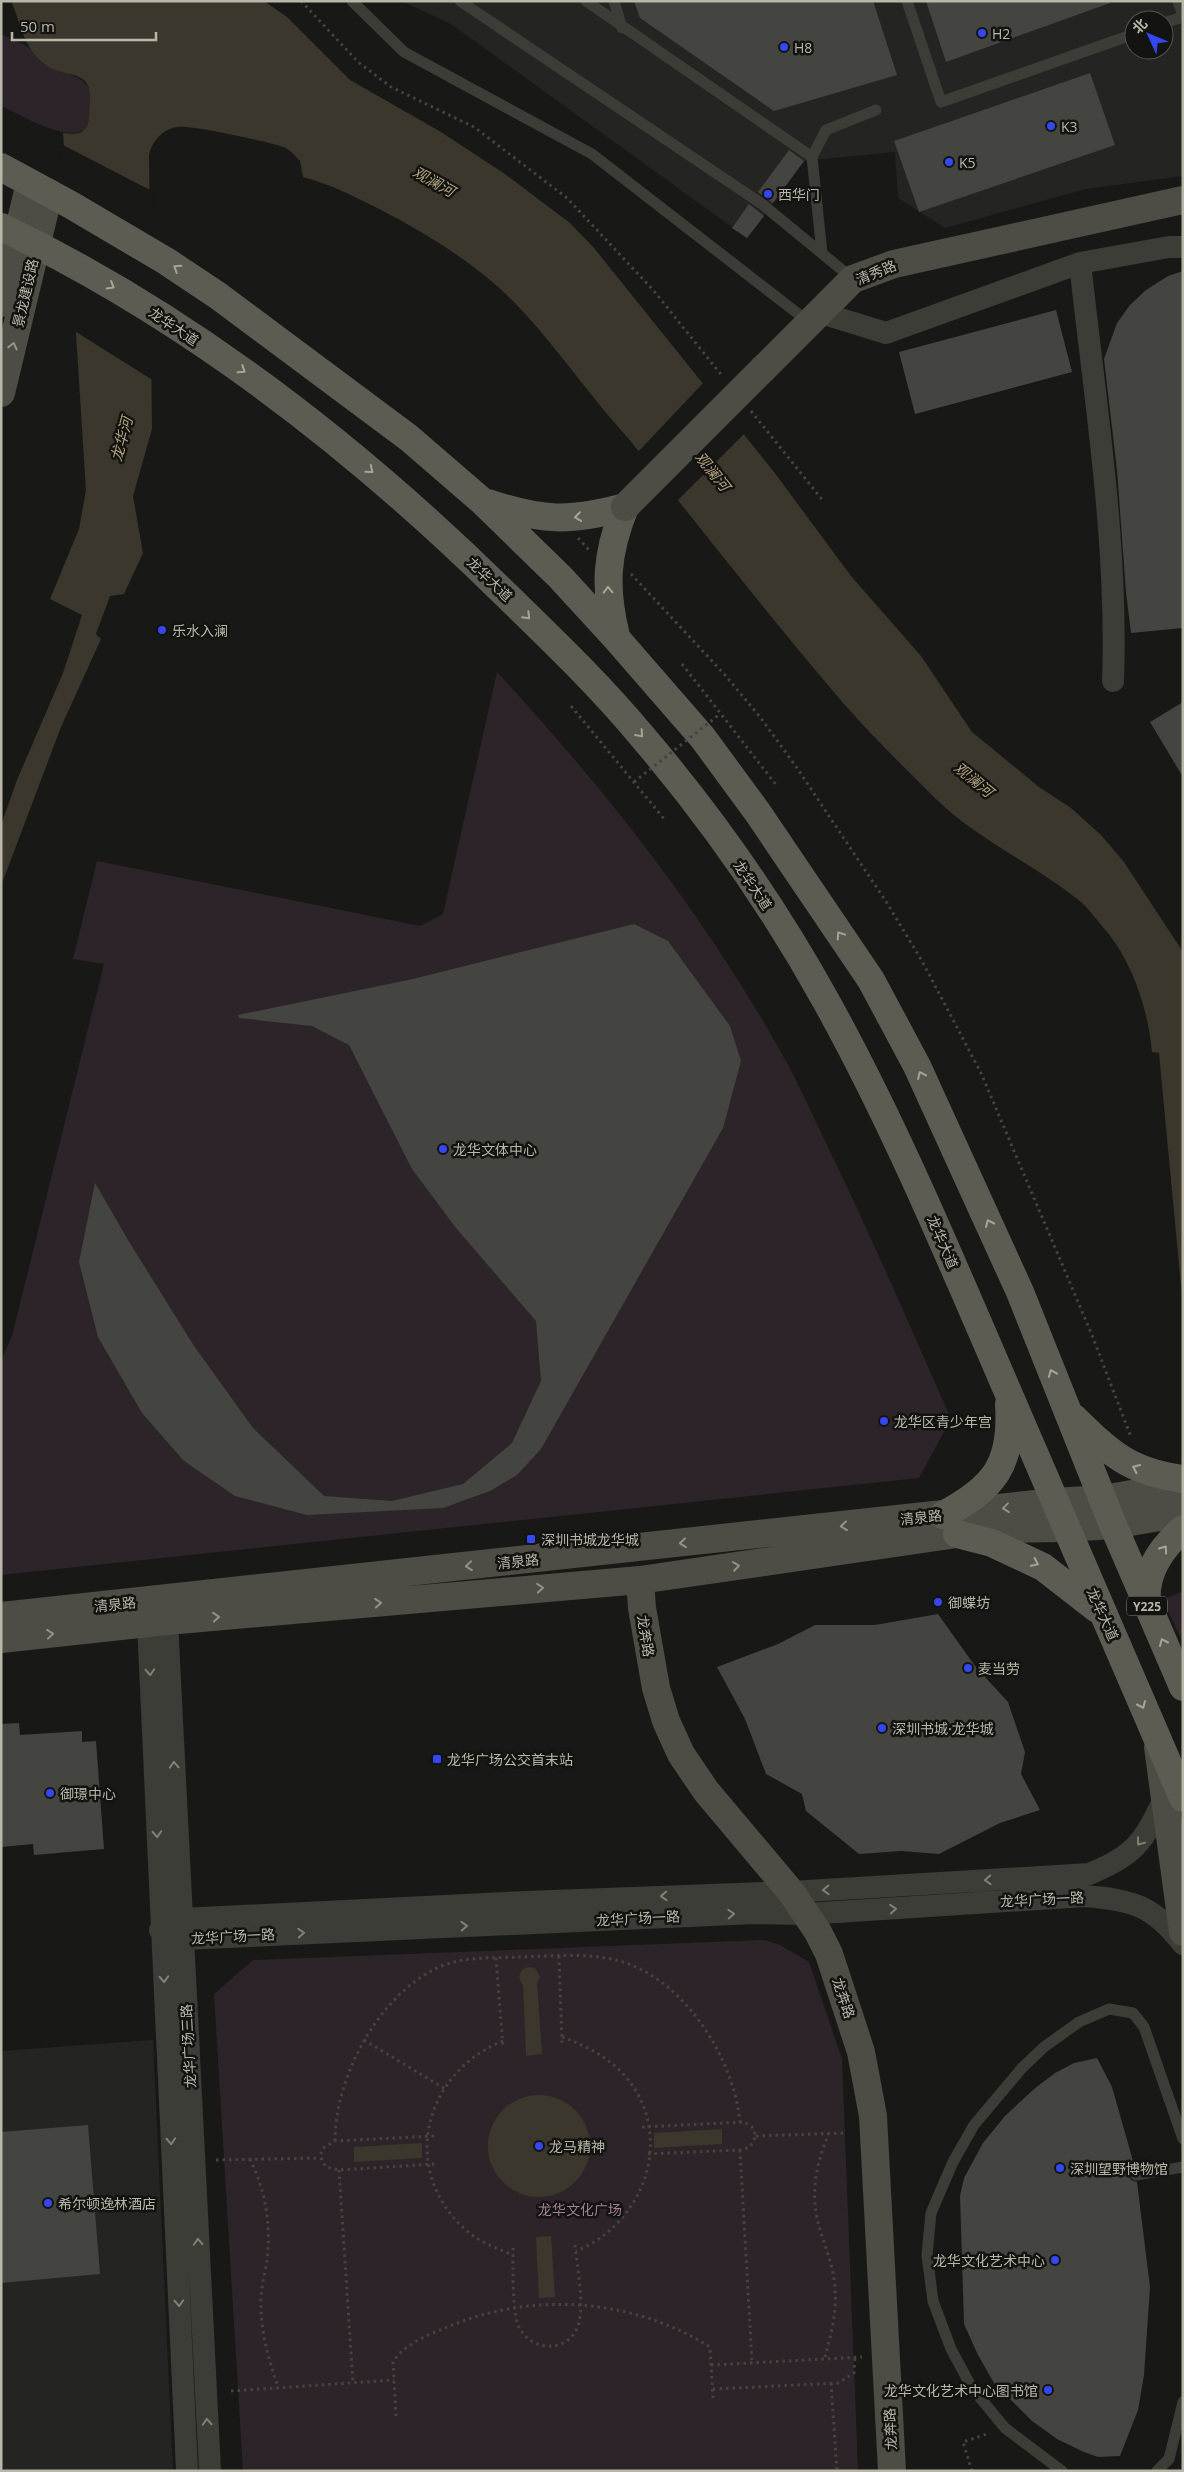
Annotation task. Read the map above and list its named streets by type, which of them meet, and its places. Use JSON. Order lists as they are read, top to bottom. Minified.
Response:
{"streets":{"main road":["清秀路","景龙建设路","龙华大道","清泉路","Y225","龙奔路"],"street":["龙华广场一路","龙华广场三路"]},"crossings":[["景龙建设路","龙华大道"],["龙华大道","清泉路"],["龙华大道","龙华广场一路"],["清泉路","Y225"],["清泉路","龙奔路"],["清泉路","龙华广场三路"],["龙奔路","龙华广场一路"],["龙华广场一路","龙华广场三路"]],"water":["观澜河","龙华河"],"parks":["龙华文化广场"],"places":{"other":["H2","H8","K3","K5","西华门","乐水入澜","龙华文体中心","龙华区青少年宫","御蝶坊","麦当劳","深圳书城·龙华城","御璟中心","龙马精神","深圳望野博物馆","希尔顿逸林酒店","龙华文化艺术中心","龙华文化艺术中心图书馆"],"transit":["深圳书城龙华城","龙华广场公交首末站"]},"scale_bar":"50 m","north":"top left"}
